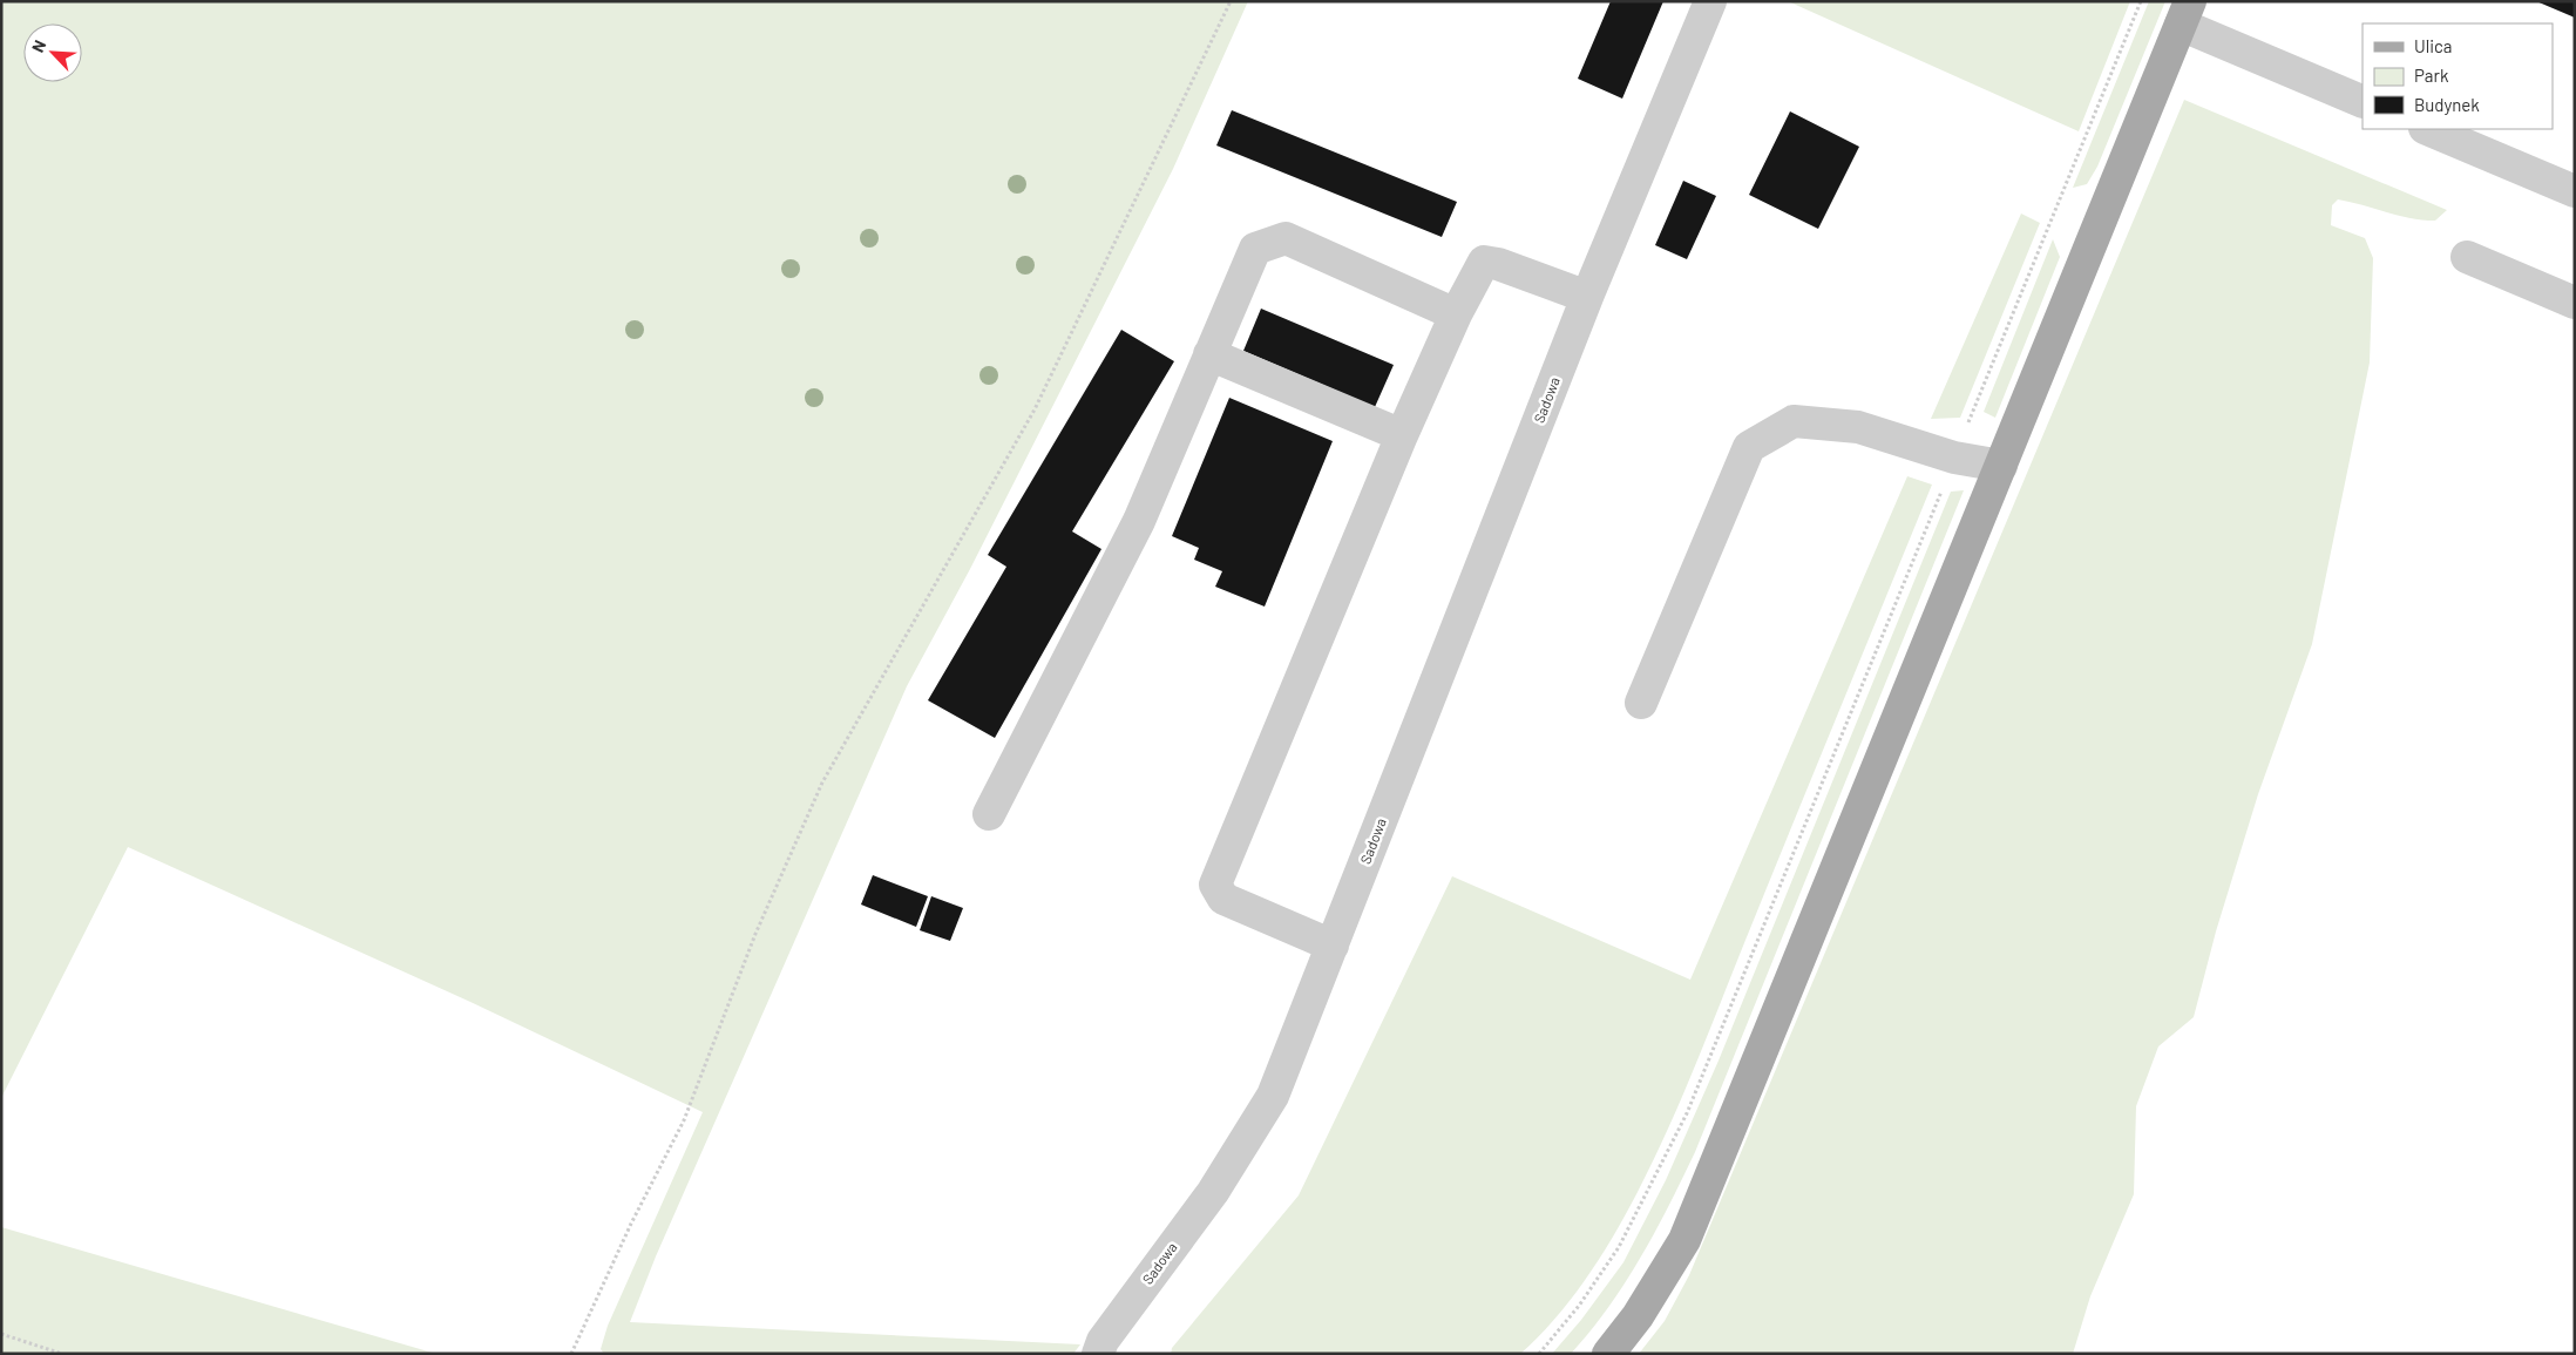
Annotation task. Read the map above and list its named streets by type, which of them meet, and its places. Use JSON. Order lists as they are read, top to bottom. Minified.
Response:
{"streets":{"lane":["Sadowa"]},"legend":["Ulica","Park","Budynek"],"north":"top left"}
